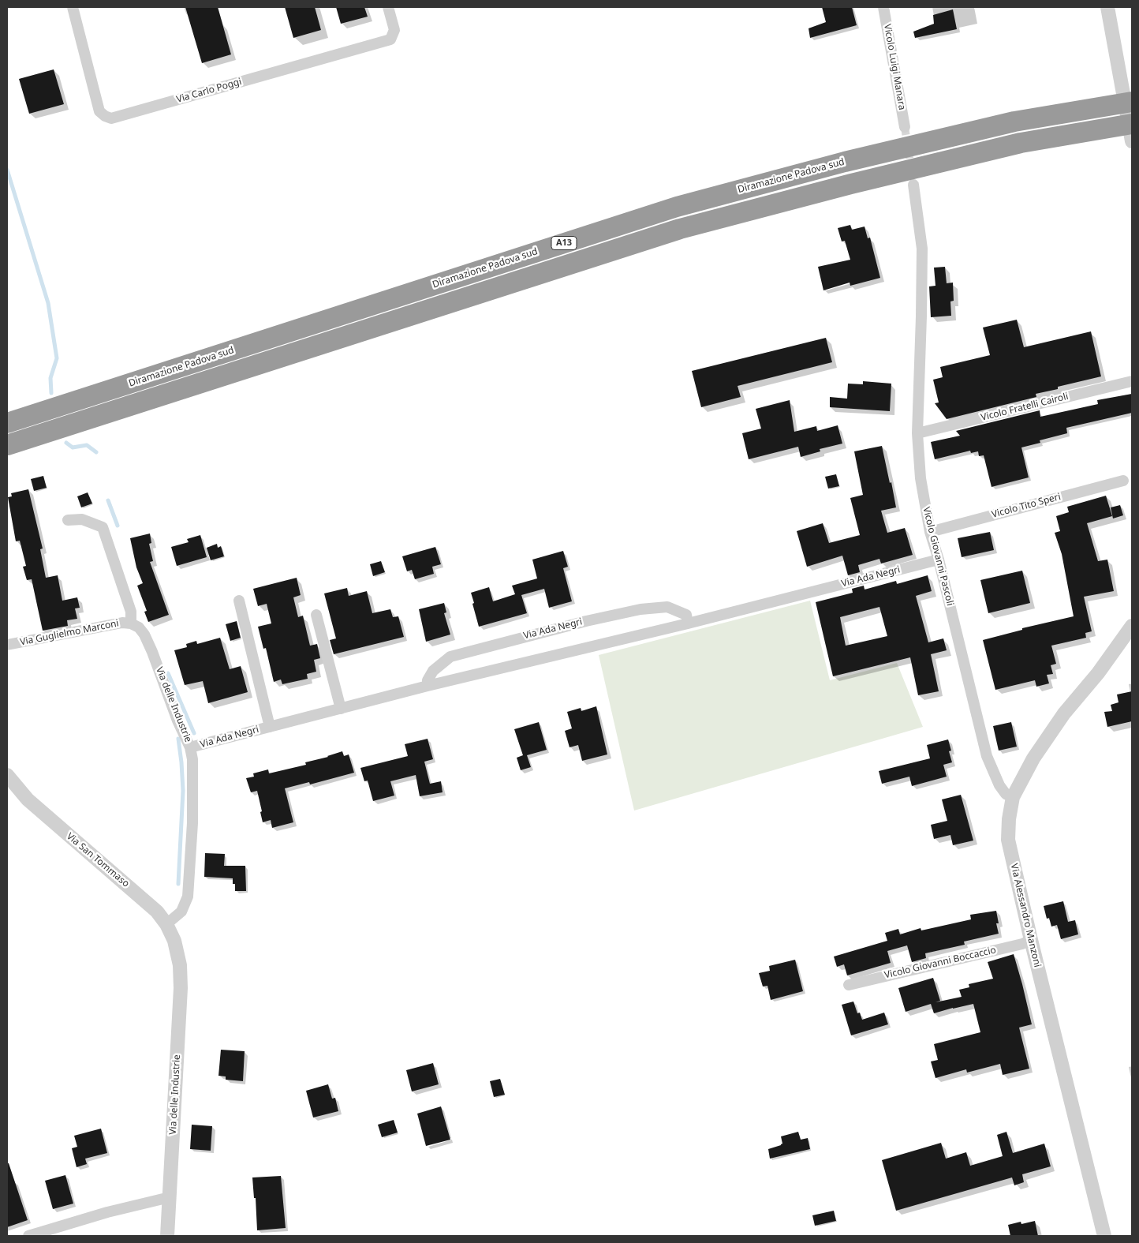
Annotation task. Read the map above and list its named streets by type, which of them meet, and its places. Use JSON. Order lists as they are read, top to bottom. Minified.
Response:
{"streets":{"highway":["Diramazione Padova sud","A13"],"street":["Vicolo Luigi Manara","Via Carlo Poggi","Vicolo Fratelli Cairoli","Vicolo Tito Speri","Vicolo Giovanni Pascoli","Via Ada Negri","Via Guglielmo Marconi","Via delle Industrie","Via San Tommaso","Via Alessandro Manzoni","Vicolo Giovanni Boccaccio"]},"crossings":[["Vicolo Fratelli Cairoli","Vicolo Giovanni Pascoli"],["Vicolo Tito Speri","Vicolo Giovanni Pascoli"],["Vicolo Giovanni Pascoli","Via Ada Negri"],["Vicolo Giovanni Pascoli","Via Alessandro Manzoni"],["Via Ada Negri","Via delle Industrie"],["Via Guglielmo Marconi","Via delle Industrie"],["Via delle Industrie","Via San Tommaso"],["Via Alessandro Manzoni","Vicolo Giovanni Boccaccio"]]}
